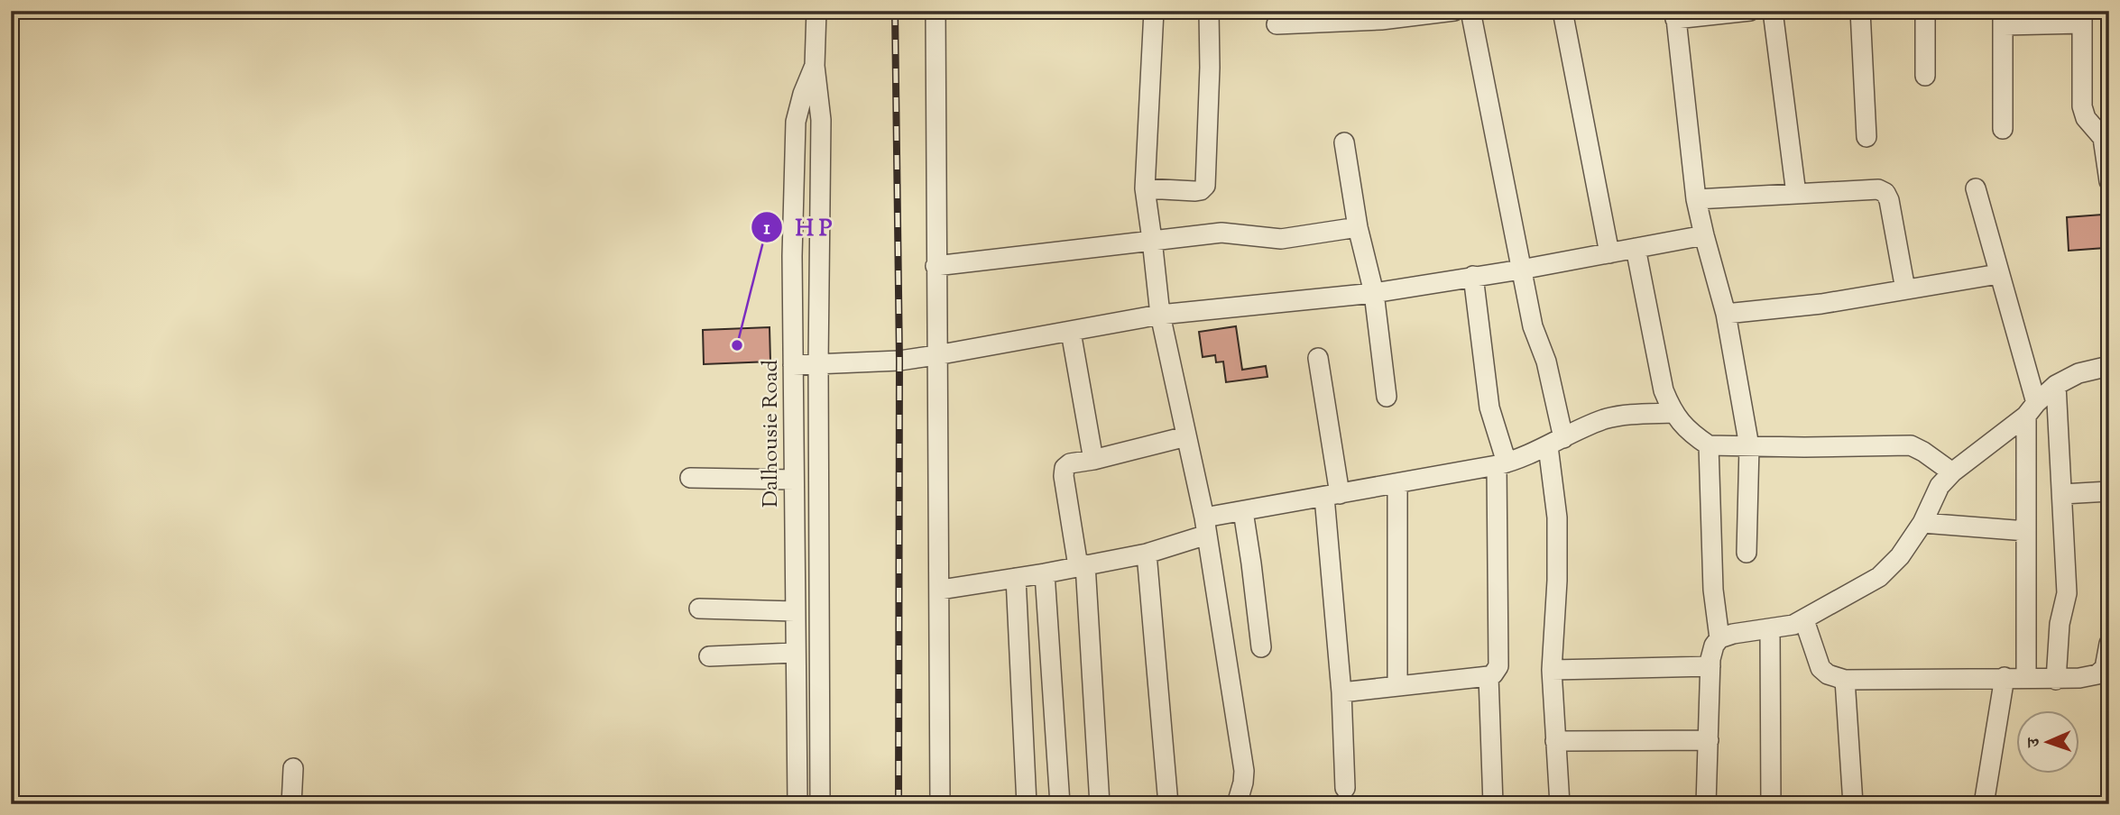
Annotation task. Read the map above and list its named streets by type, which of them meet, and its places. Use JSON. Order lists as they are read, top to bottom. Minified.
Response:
{"streets":{"street":["Dalhousie Road"]},"places":["H P"],"north":"left"}
